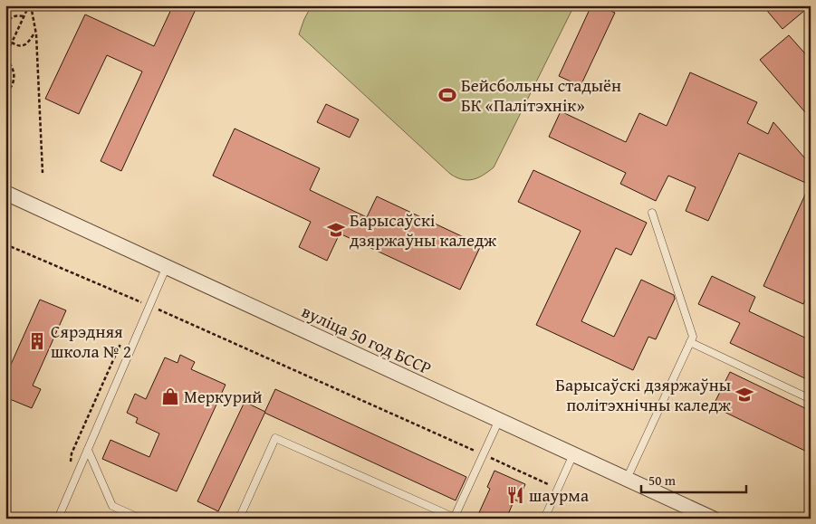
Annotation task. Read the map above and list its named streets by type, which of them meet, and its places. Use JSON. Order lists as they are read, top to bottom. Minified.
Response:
{"streets":{"street":["вуліца 50 год БССР"]},"places":{"sports":["Бейсбольны стадыён БК «Палітэхнік»"],"school or university":["Барысаўскі дзяржаўны каледж","Барысаўскі дзяржаўны політэхнічны каледж"],"building":["Сярэдняя школа № 2"],"shop":["Меркурий"],"restaurant":["шаурма"]},"scale_bar":"50 m"}
